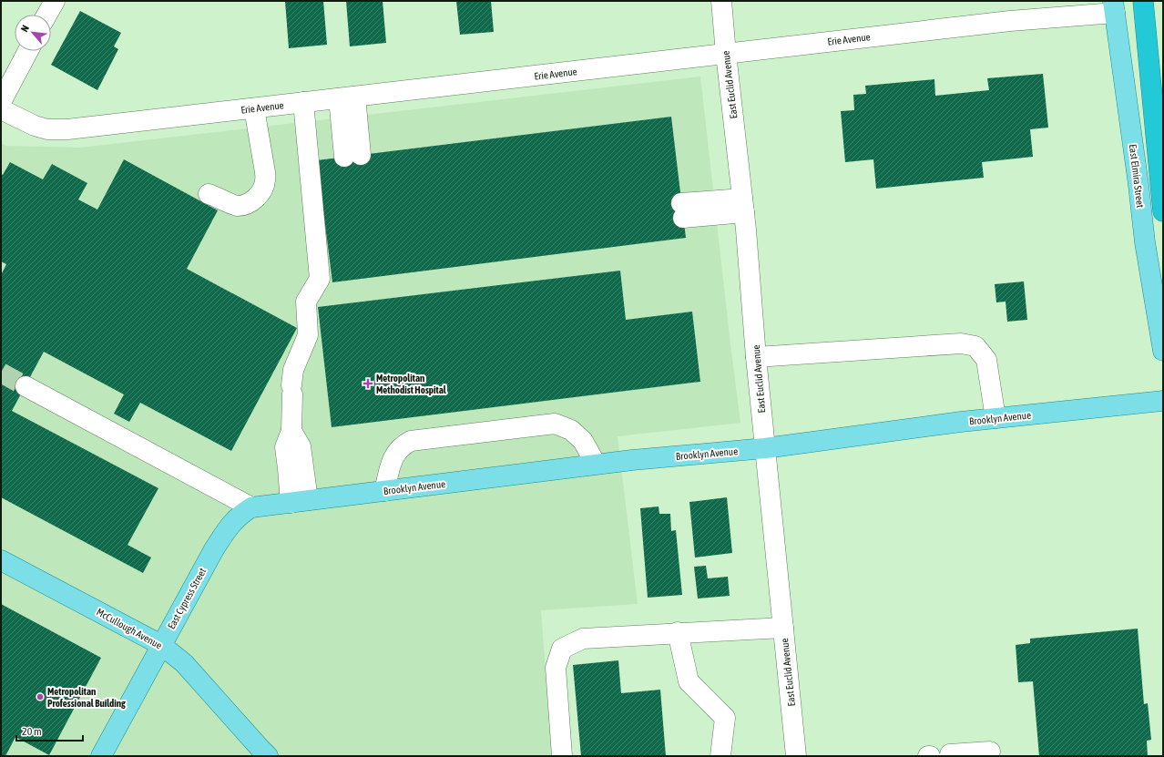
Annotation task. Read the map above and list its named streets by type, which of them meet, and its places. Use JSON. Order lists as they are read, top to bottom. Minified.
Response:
{"streets":{"main road":["East Elmira Street","Brooklyn Avenue","East Cypress Street","McCullough Avenue"],"street":["Erie Avenue","East Euclid Avenue"]},"crossings":[["Erie Avenue","East Euclid Avenue"],["Erie Avenue","East Elmira Street"],["East Euclid Avenue","Brooklyn Avenue"],["Brooklyn Avenue","East Cypress Street"],["East Cypress Street","McCullough Avenue"]],"places":{"health":["Metropolitan Methodist Hospital"],"other":["Metropolitan Professional Building"]},"scale_bar":"20 m","north":"top left"}
